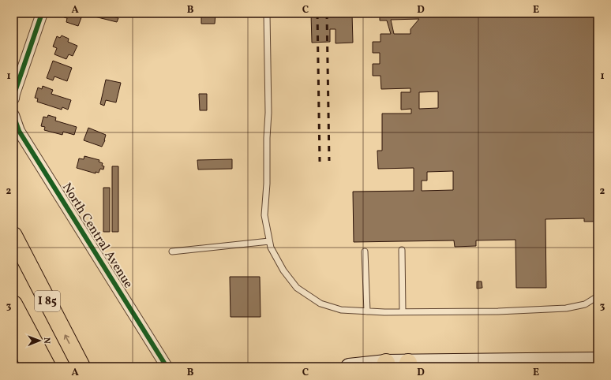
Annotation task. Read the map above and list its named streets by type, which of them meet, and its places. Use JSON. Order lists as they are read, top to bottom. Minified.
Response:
{"streets":{"highway":["I 85"],"street":["North Central Avenue"]},"north":"right","grid":{"columns":["A","B","C","D","E"],"rows":["1","2","3"]}}
